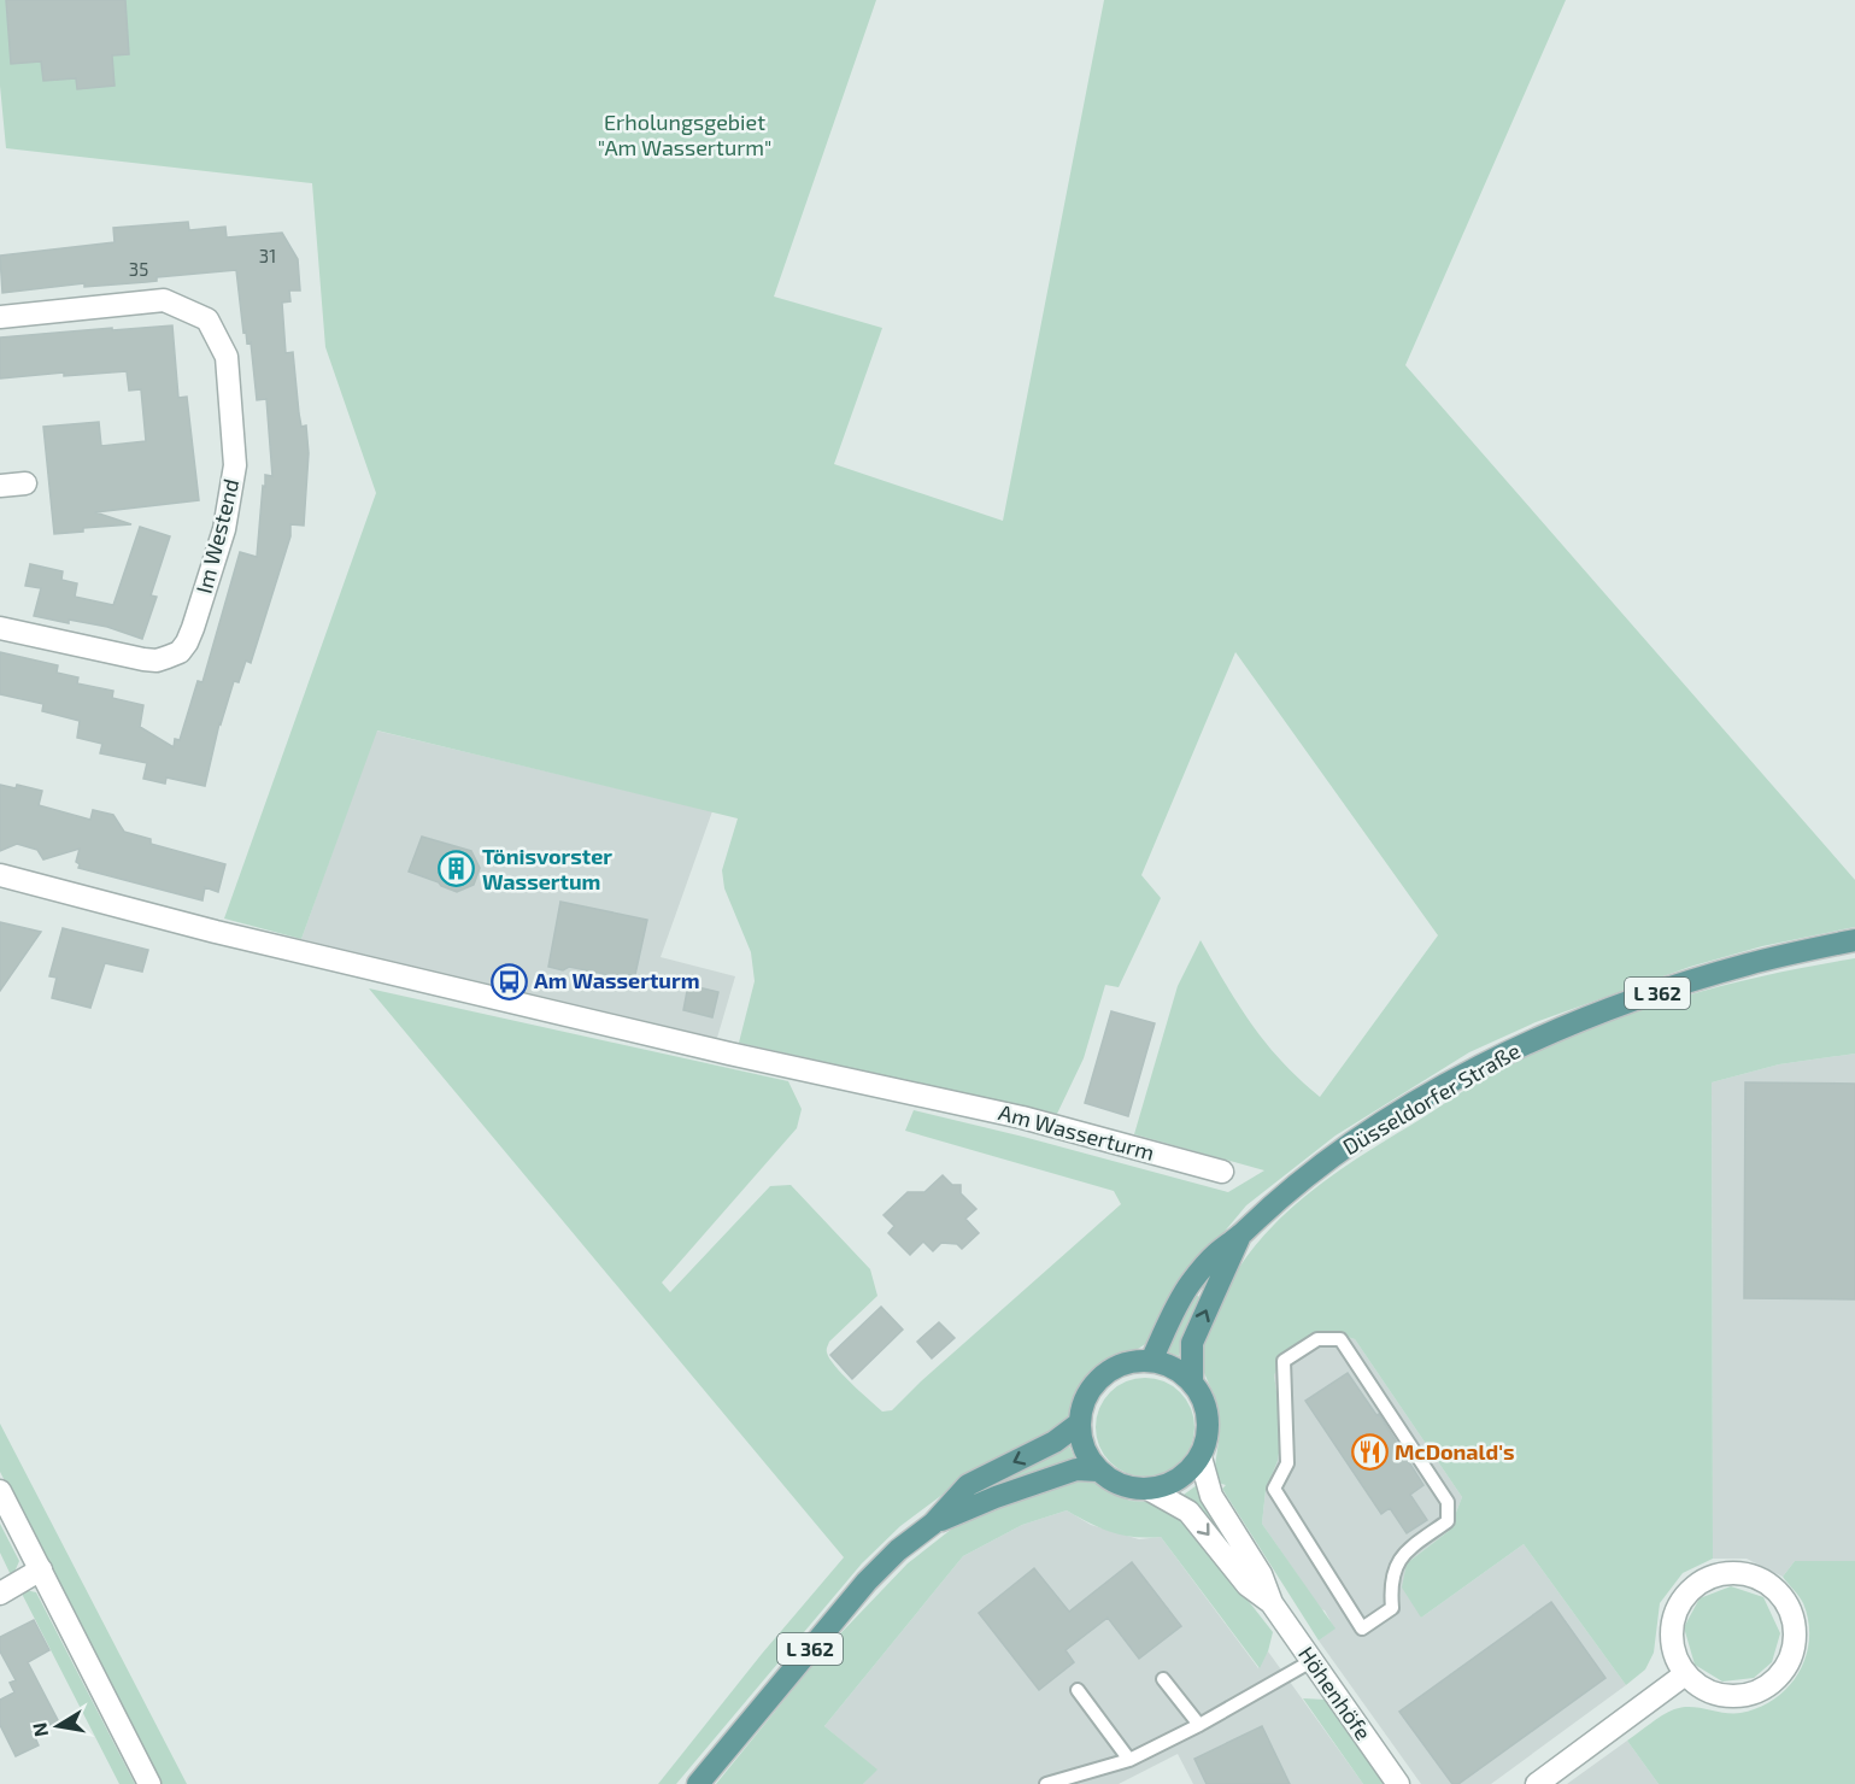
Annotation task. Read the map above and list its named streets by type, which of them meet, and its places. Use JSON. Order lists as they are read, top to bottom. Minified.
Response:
{"streets":{"main road":["L 362","Düsseldorfer Straße"],"street":["Im Westend","Am Wasserturm","Höhenhöfe"]},"crossings":[["L 362","Düsseldorfer Straße"],["L 362","Höhenhöfe"],["Düsseldorfer Straße","Höhenhöfe"]],"parks":["Erholungsgebiet \"Am Wasserturm\""],"places":{"building":["Tönisvorster Wassertum"],"bus stop":["Am Wasserturm"],"restaurant":["McDonald's"]},"house_numbers":["31","35"],"north":"left"}
